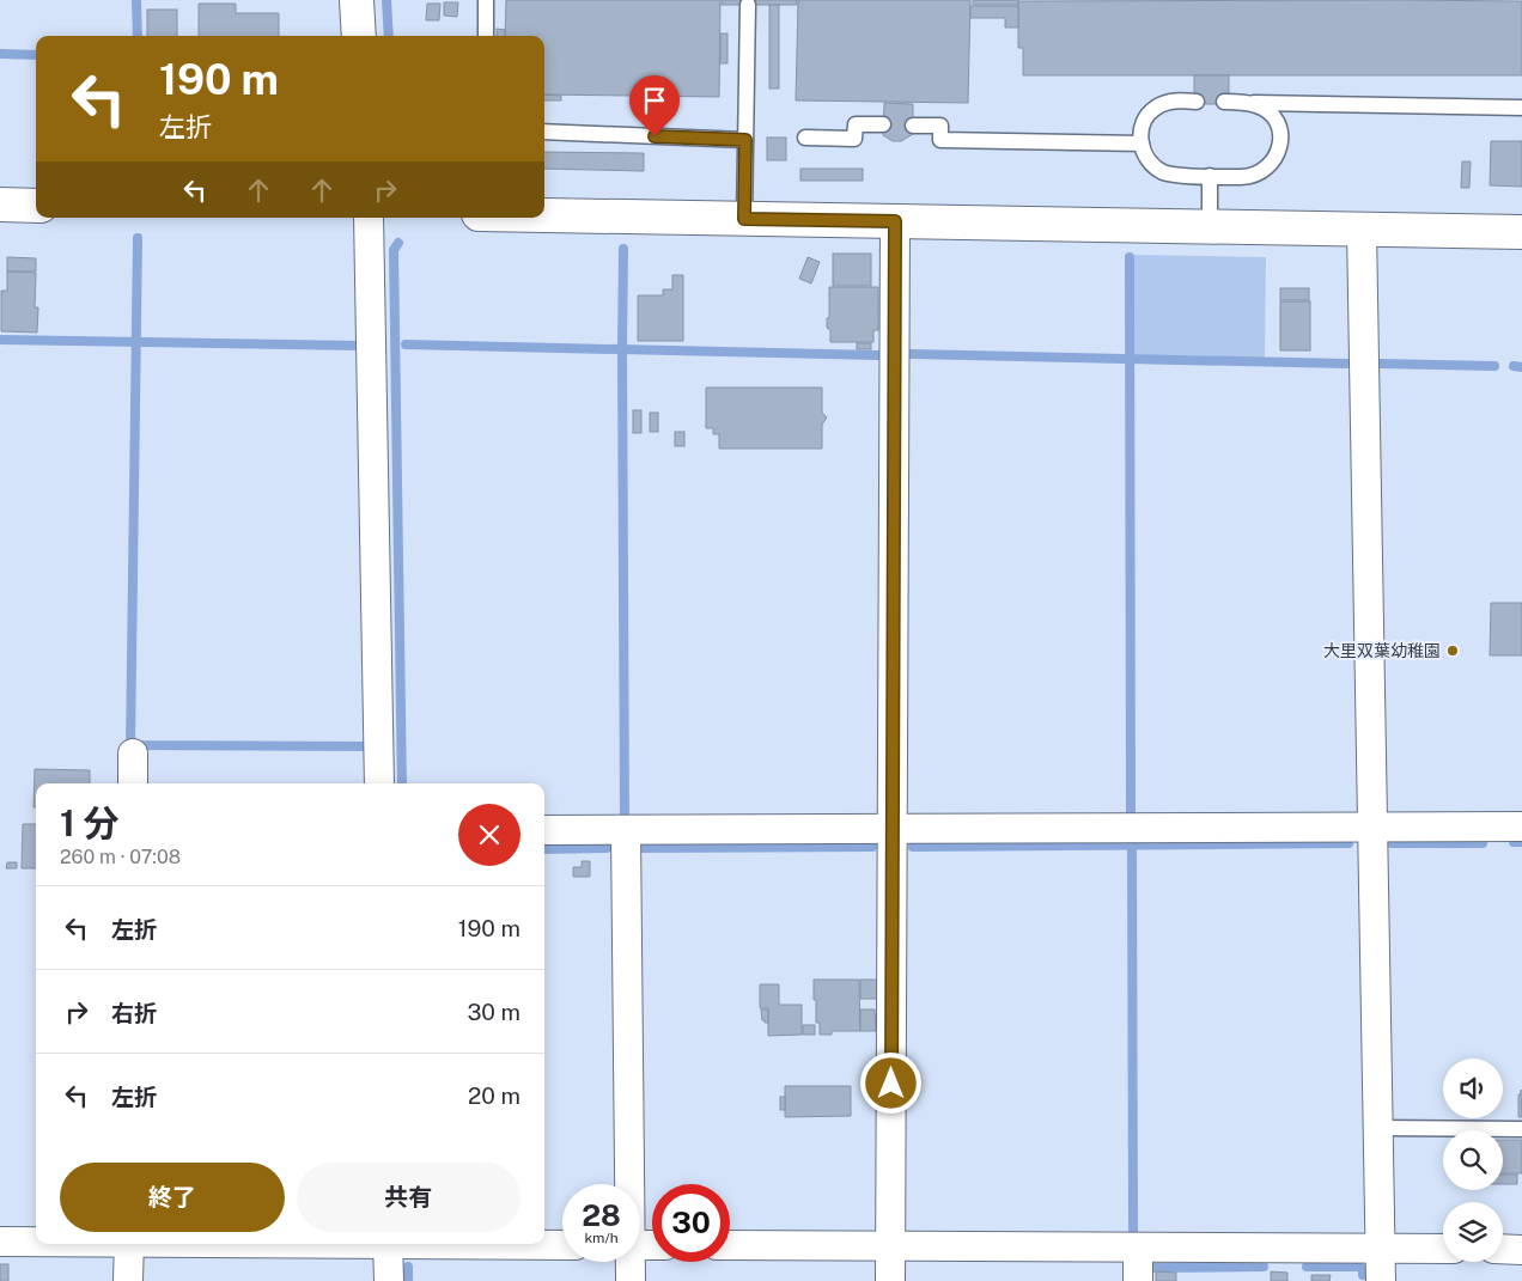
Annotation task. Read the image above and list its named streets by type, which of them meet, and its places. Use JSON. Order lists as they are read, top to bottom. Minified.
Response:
{"places":["大里双葉幼稚園"],"page":{"turn":["190 m","左折"],"heading":["1 分","260 m · 07:08"],"list":[{"name":"左折","value":"190 m"},{"name":"右折","value":"30 m"},{"name":"左折","value":"20 m"}],"buttons":["終了","共有"],"speed":"28 km/h","limit":"30"}}
